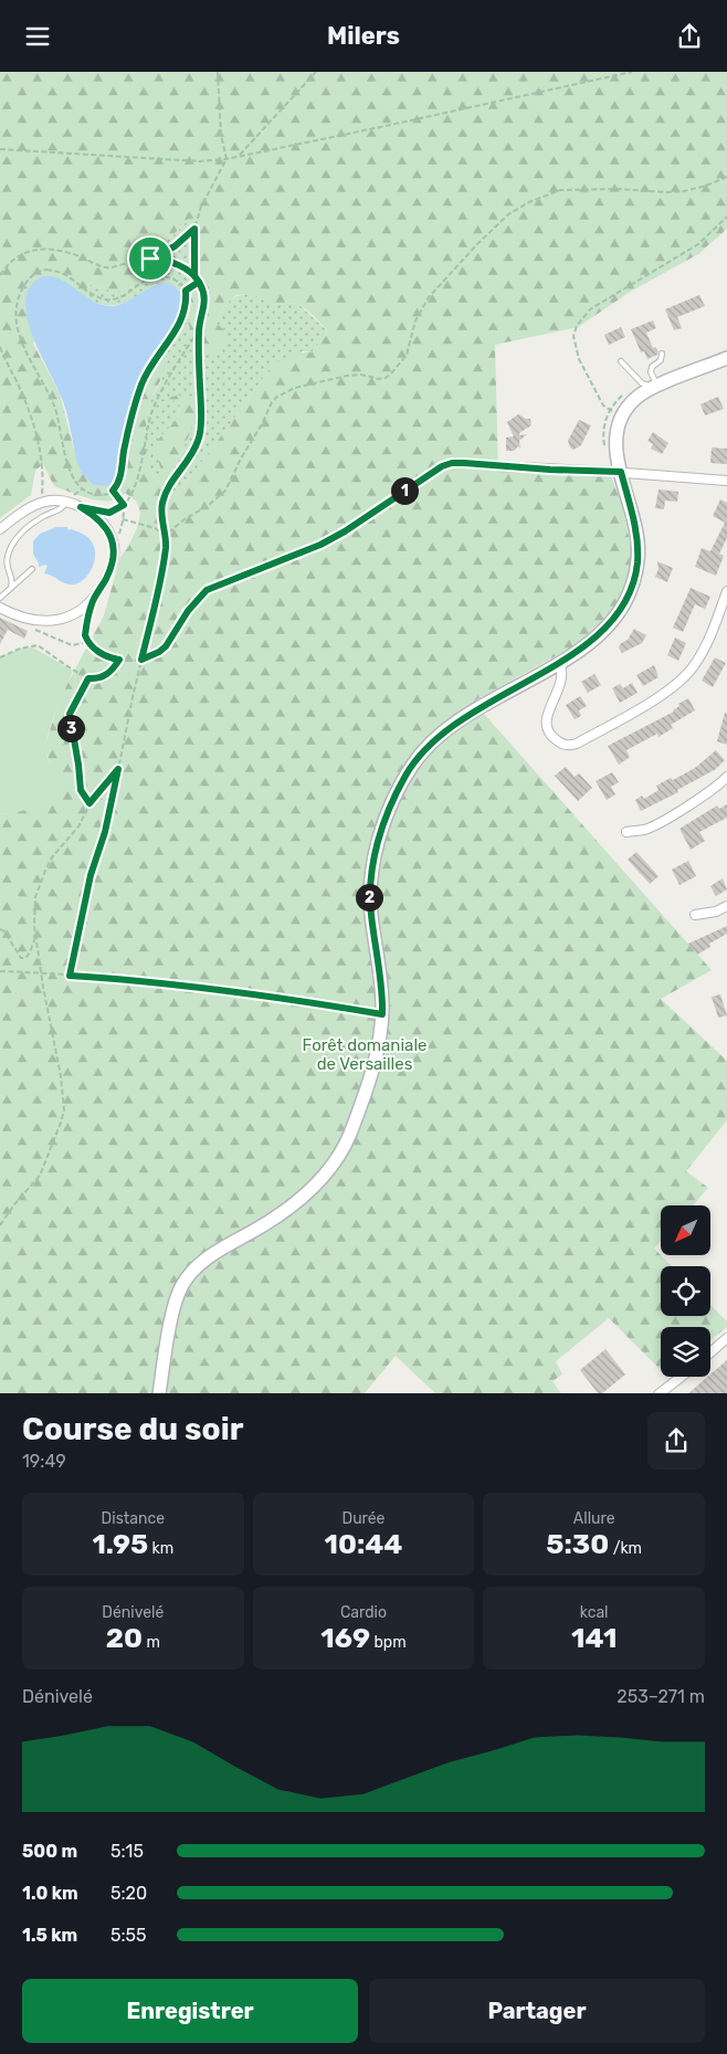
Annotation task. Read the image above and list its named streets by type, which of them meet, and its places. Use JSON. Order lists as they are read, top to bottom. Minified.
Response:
{"parks":["Forêt domaniale de Versailles"],"north":"bottom left","page":{"header":"Milers","pins":["1","3","2"],"heading":["Course du soir","19:49"],"stats":[["Distance","1.95 km"],["Durée","10:44"],["Allure","5:30 /km"],["Dénivelé","20 m"],["Cardio","169 bpm"],["kcal","141"]],"chart":["Dénivelé","253–271 m"],"list":[{"name":"500 m","note":"5:15"},{"name":"1.0 km","note":"5:20"},{"name":"1.5 km","note":"5:55"}],"buttons":["Enregistrer","Partager"]}}
